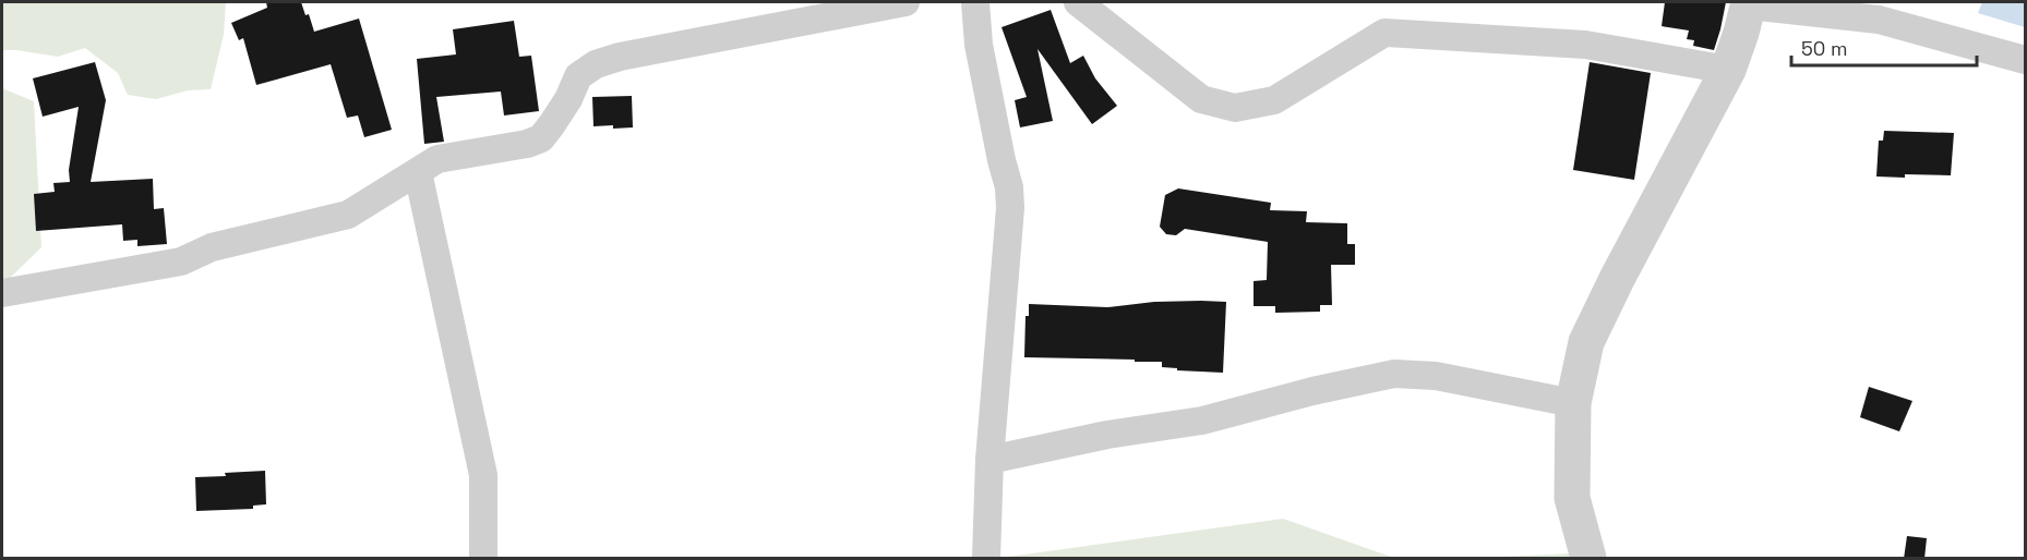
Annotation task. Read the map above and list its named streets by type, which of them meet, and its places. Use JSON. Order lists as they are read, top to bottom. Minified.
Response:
{"scale_bar":"50 m"}
